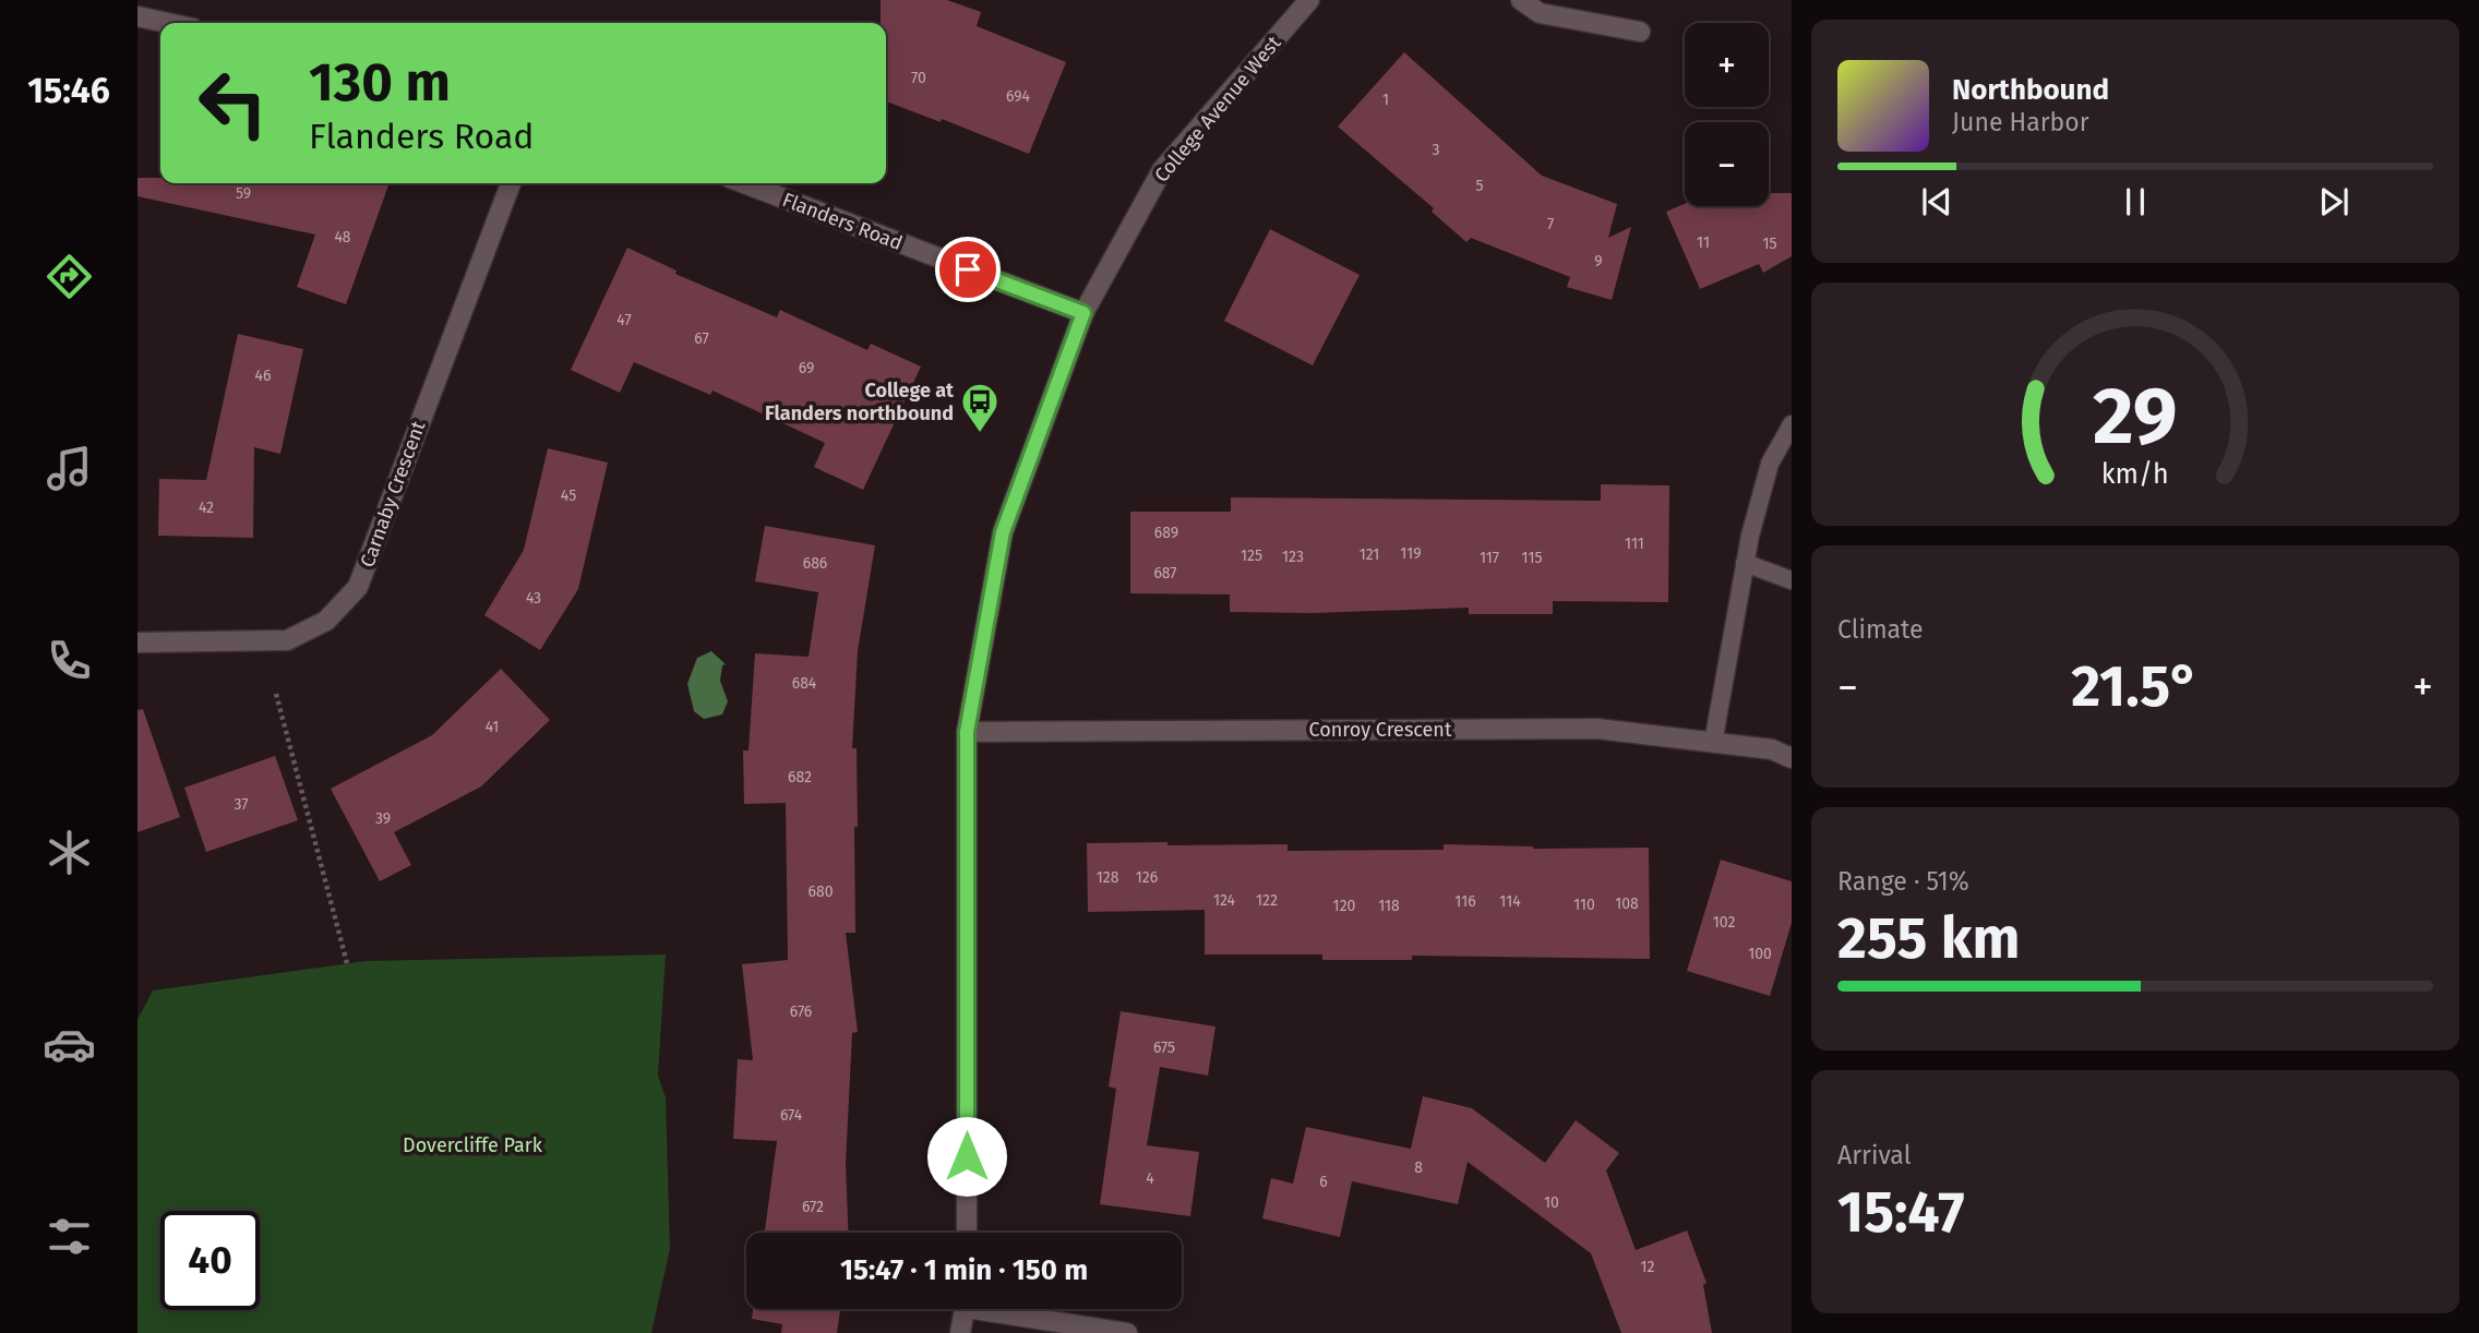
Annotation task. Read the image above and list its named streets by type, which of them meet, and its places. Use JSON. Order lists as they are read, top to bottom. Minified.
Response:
{"streets":{"street":["College Avenue West","Flanders Road","Carnaby Crescent","Conroy Crescent"]},"crossings":[["College Avenue West","Flanders Road"],["College Avenue West","Conroy Crescent"]],"parks":["Dovercliffe Park"],"places":{"bus stop":["College at Flanders northbound"]},"house_numbers":["70","694","1","3","5","59","7","48","11","15","9","47","67","69","46","45","42","689","111","119","121","125","123","117","115","686","687","43","684","41","682","37","39","128","126","680","124","122","116","114","108","110","120","118","102","100","676","675","674","8","4","6","10","672","12"],"page":{"tabs":"15:46","map_buttons":["+","−"],"turn":["130 m","Flanders Road"],"song":["Northbound","June Harbor"],"tile":["Climate",["Range · 51%","255 km"],["Arrival","15:47"]],"heat":["−","21.5°","+"],"limit":"40","trip":"15:47 · 1 min · 150 m","gauge":["29","km/h"]}}
